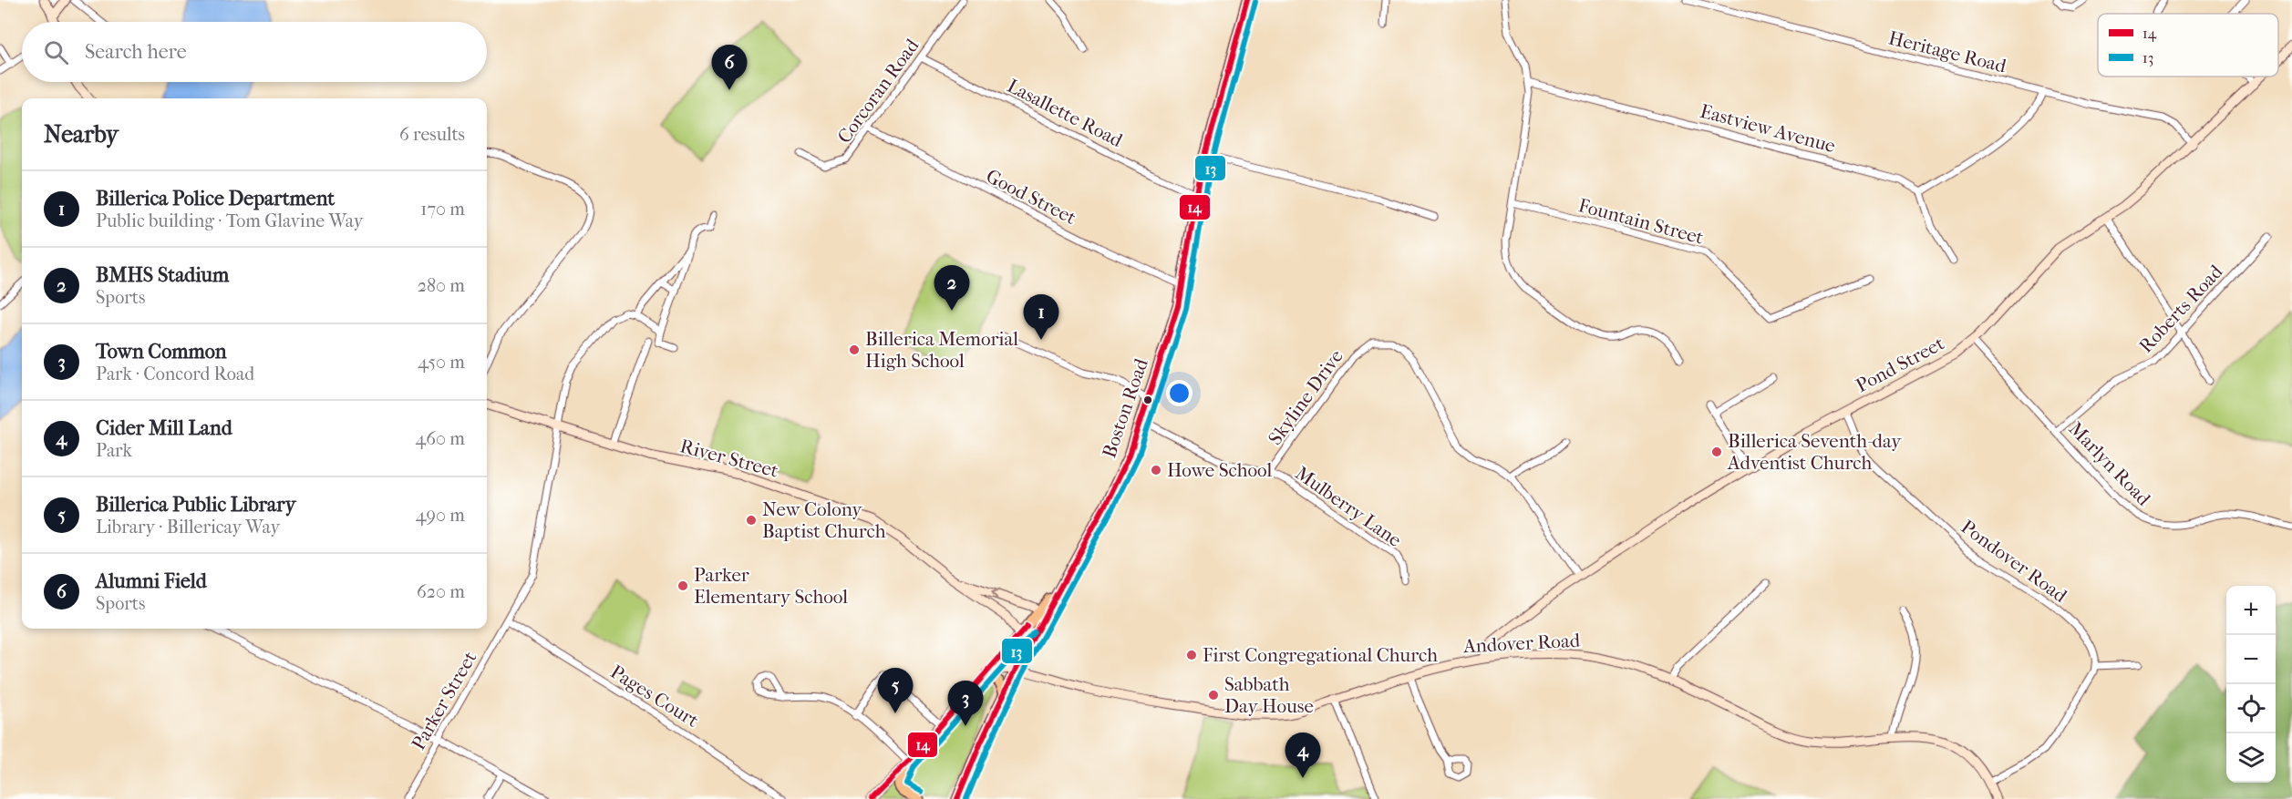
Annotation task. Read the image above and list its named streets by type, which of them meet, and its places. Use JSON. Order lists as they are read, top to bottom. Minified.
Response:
{"streets":{"main road":["Pond Street","Boston Road","River Street","Andover Road"],"street":["Heritage Road","Corcoran Road","Lasallette Road","Eastview Avenue","Good Street","Fountain Street","Roberts Road","Skyline Drive","Marlyn Road","Mulberry Lane","Pondover Road","Pages Court","Parker Street"]},"crossings":[["Heritage Road","Pond Street"],["Corcoran Road","Lasallette Road"],["Corcoran Road","Good Street"],["Lasallette Road","Boston Road"],["Good Street","Boston Road"],["Roberts Road","Marlyn Road"],["Pond Street","Skyline Drive"],["Pond Street","Marlyn Road"],["Pond Street","Pondover Road"],["Pond Street","Andover Road"],["Skyline Drive","Mulberry Lane"],["Boston Road","River Street"],["Boston Road","Mulberry Lane"],["Boston Road","Andover Road"],["River Street","Parker Street"],["Pages Court","Parker Street"]],"places":["Billerica Memorial High School","Billerica Seventh-day Adventist Church","Howe School","New Colony Baptist Church","Parker Elementary School","First Congregational Church","Sabbath Day House"],"lines":["transit line 14","transit line 13"],"legend":["14","13"],"page":{"search":"Search here","pins":["6","2","1","5","3","4"],"heading":["Nearby","6 results"],"list":[{"mark":"1","name":"Billerica Police Department","note":"Public building · Tom Glavine Way","value":"170 m"},{"mark":"2","name":"BMHS Stadium","note":"Sports","value":"280 m"},{"mark":"3","name":"Town Common","note":"Park · Concord Road","value":"450 m"},{"mark":"4","name":"Cider Mill Land","note":"Park","value":"460 m"},{"mark":"5","name":"Billerica Public Library","note":"Library · Billericay Way","value":"490 m"},{"mark":"6","name":"Alumni Field","note":"Sports","value":"620 m"}],"map_buttons":["+","−"]}}
